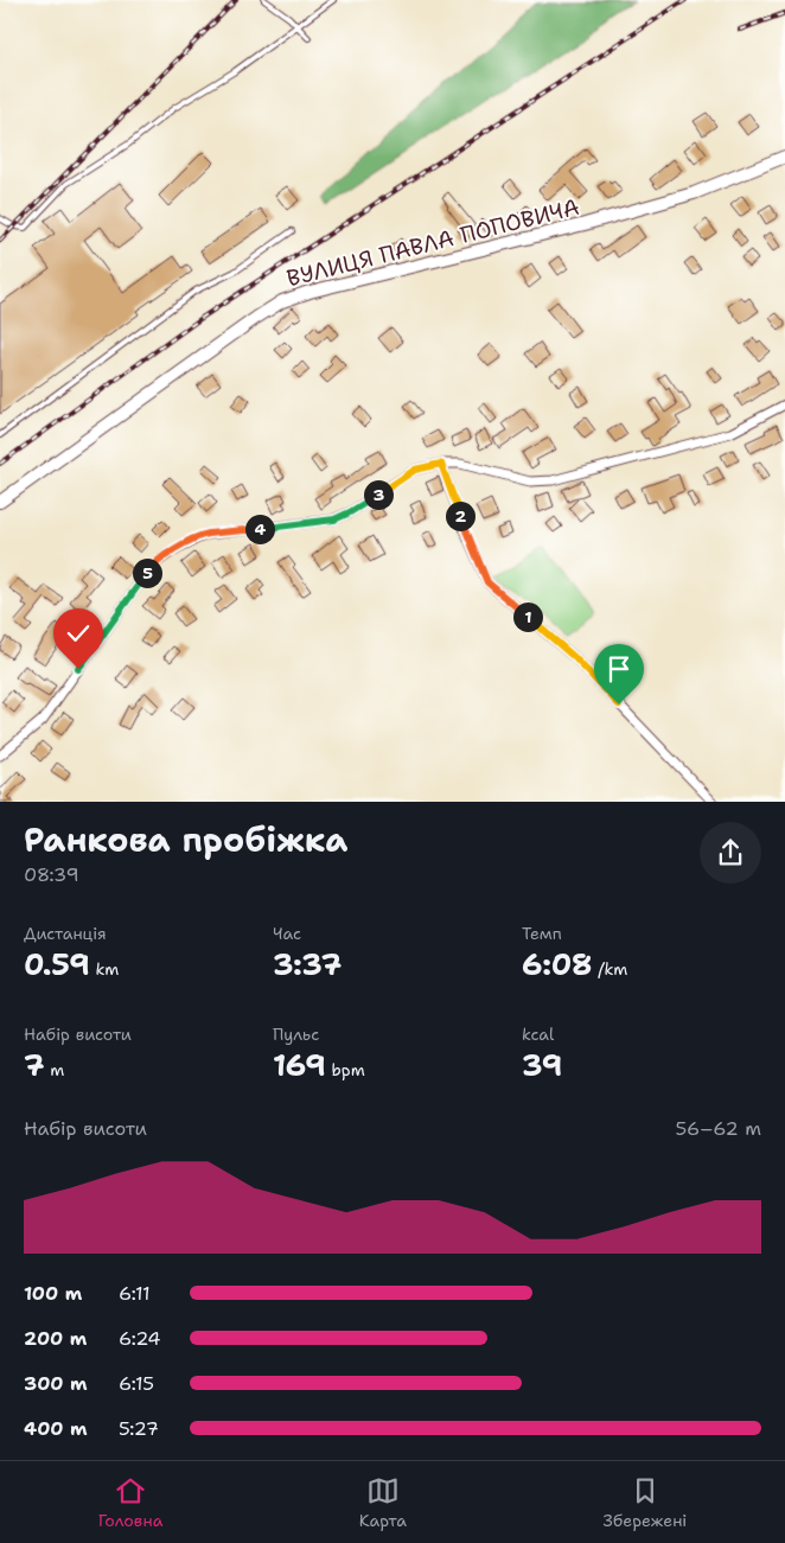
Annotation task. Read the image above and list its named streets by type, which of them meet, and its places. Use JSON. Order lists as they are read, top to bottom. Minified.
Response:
{"streets":{"street":["ВУЛИЦЯ ПАВЛА ПОПОВИЧА"]},"page":{"pins":["3","2","4","5","1"],"heading":["Ранкова пробіжка","08:39"],"stats":[["Дистанція","0.59 km"],["Час","3:37"],["Темп","6:08 /km"],["Набір висоти","7 m"],["Пульс","169 bpm"],["kcal","39"]],"chart":["Набір висоти","56–62 m"],"list":[{"name":"100 m","note":"6:11"},{"name":"200 m","note":"6:24"},{"name":"300 m","note":"6:15"},{"name":"400 m","note":"5:27"}],"tabs":["Головна","Карта","Збережені"]}}
